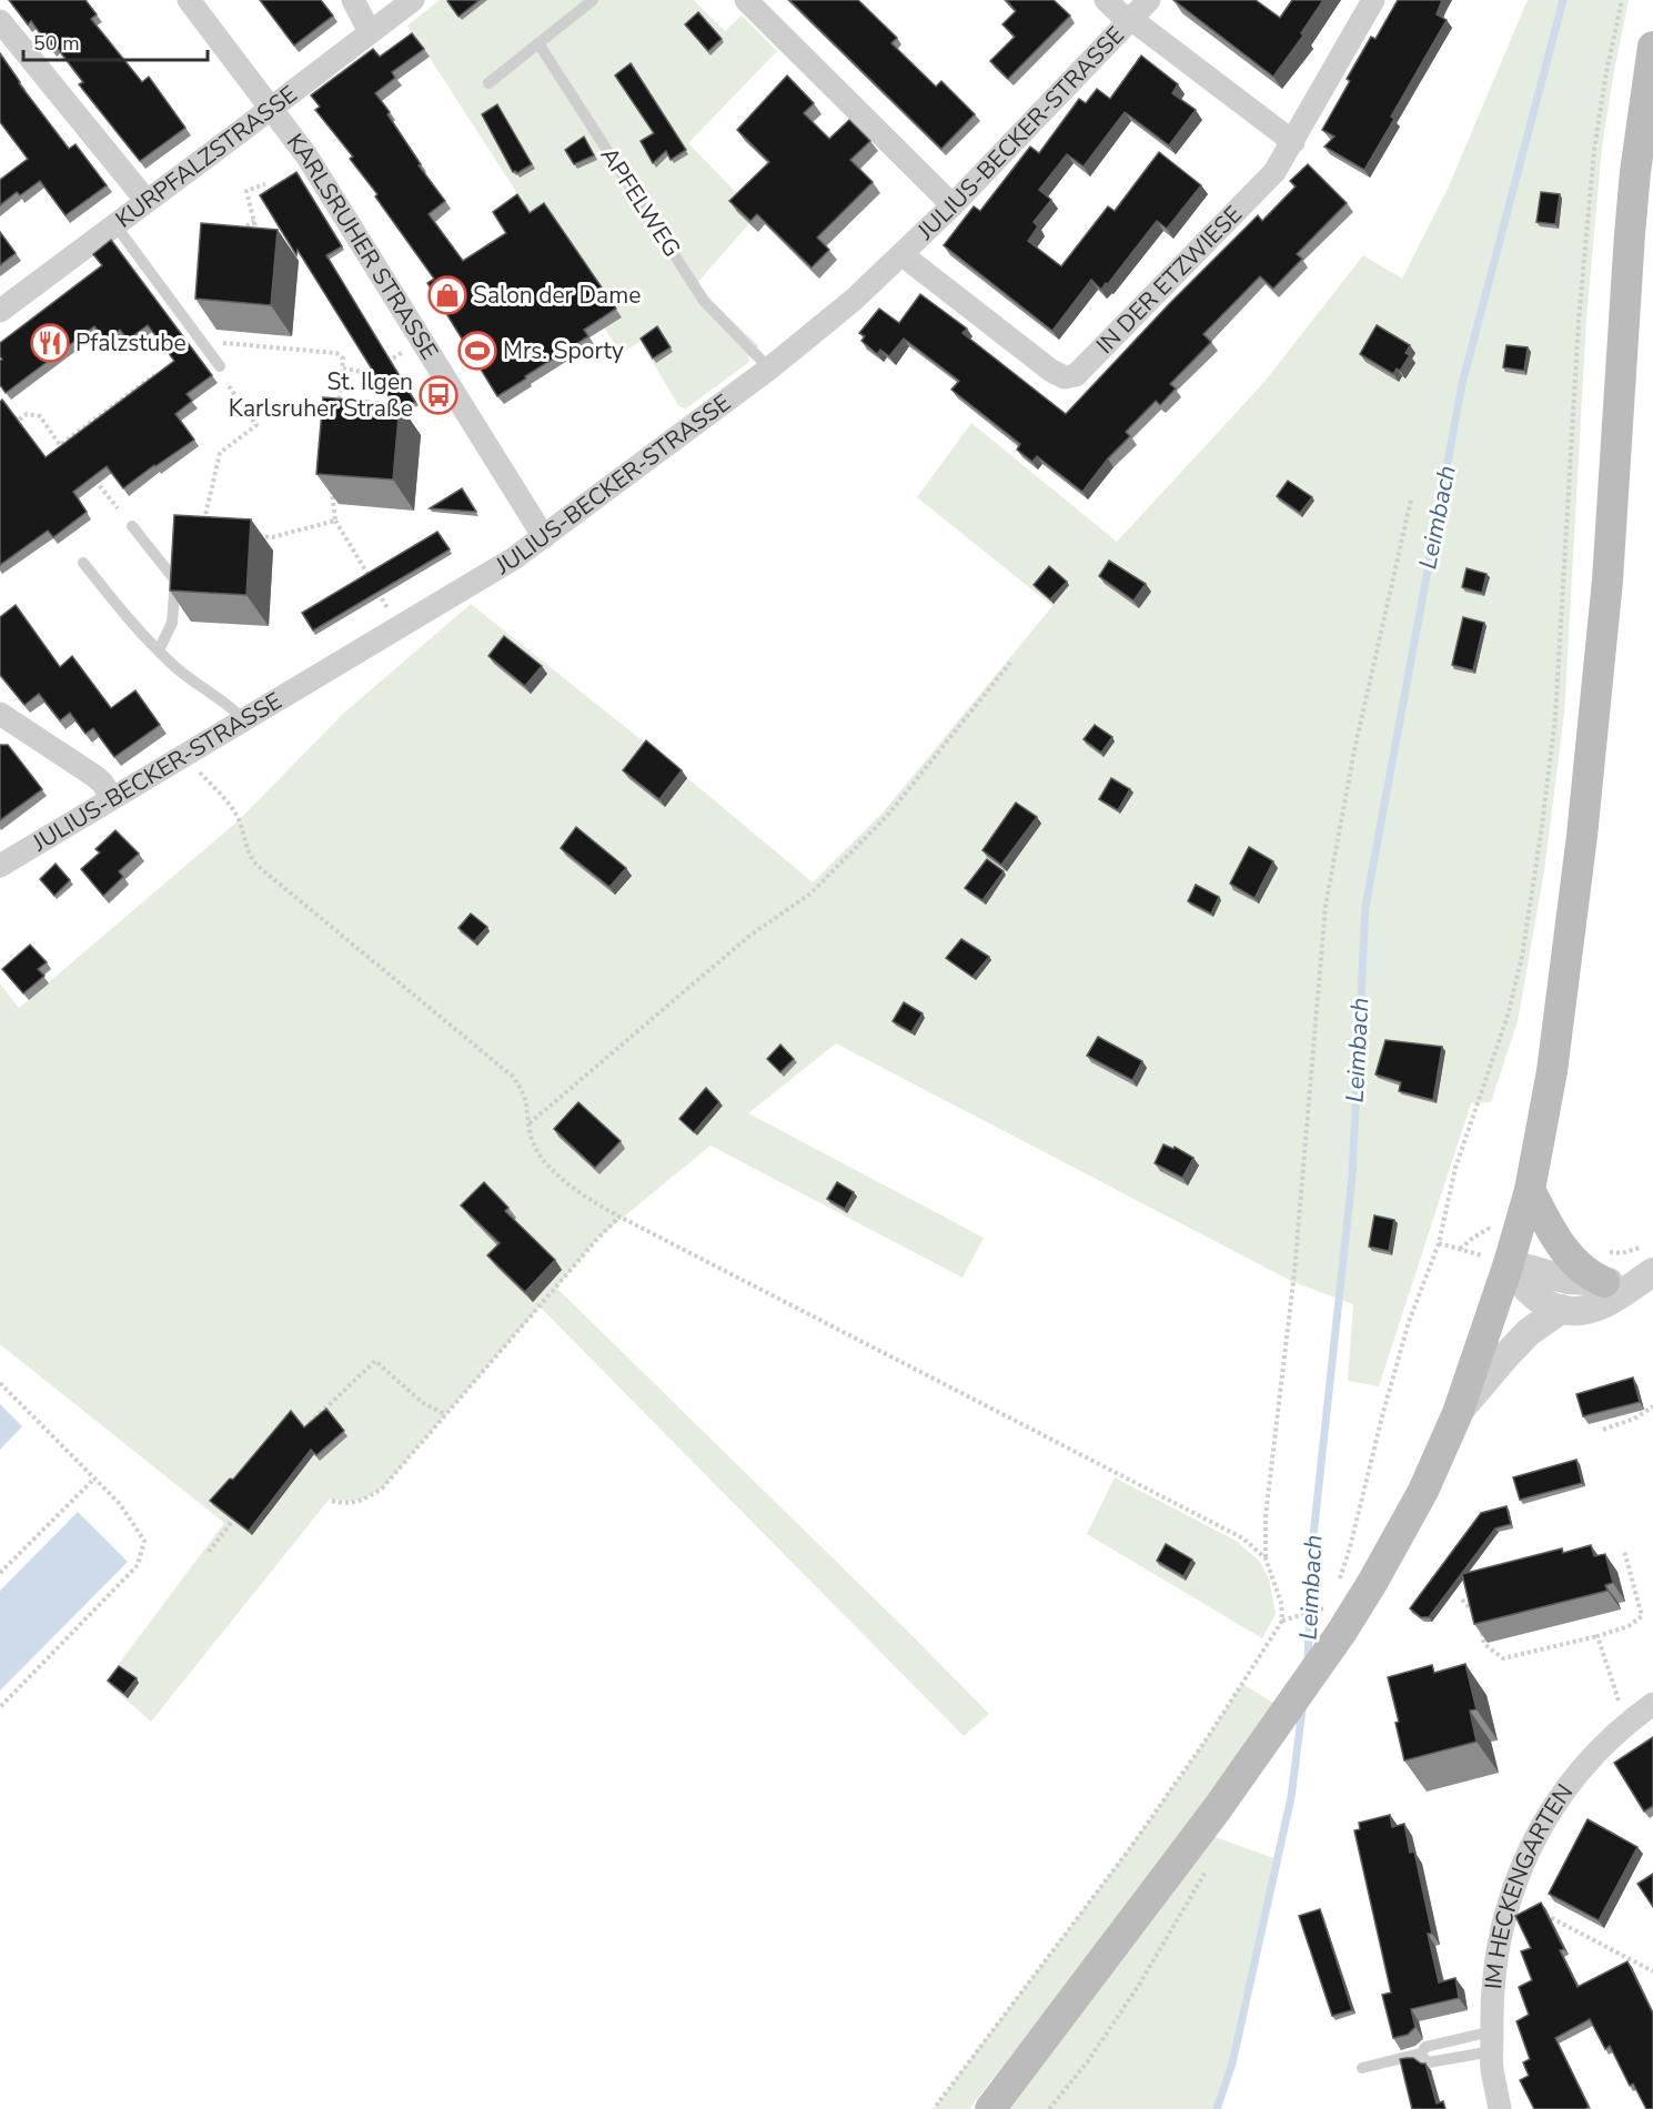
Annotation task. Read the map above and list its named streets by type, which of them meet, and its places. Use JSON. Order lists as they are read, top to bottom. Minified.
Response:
{"streets":{"street":["JULIUS-BECKER-STRASSE","KURPFALZSTRASSE","KARLSRUHER STRASSE","IN DER ETZWIESE","IM HECKENGARTEN"],"lane":["APFELWEG"]},"crossings":[["JULIUS-BECKER-STRASSE","APFELWEG"],["JULIUS-BECKER-STRASSE","KARLSRUHER STRASSE"],["JULIUS-BECKER-STRASSE","IN DER ETZWIESE"],["KURPFALZSTRASSE","KARLSRUHER STRASSE"]],"water":["Leimbach"],"places":{"shop":["Salon der Dame"],"restaurant":["Pfalzstube"],"sports":["Mrs. Sporty"],"bus stop":["St. Ilgen Karlsruher Straße"]},"scale_bar":"50 m"}
